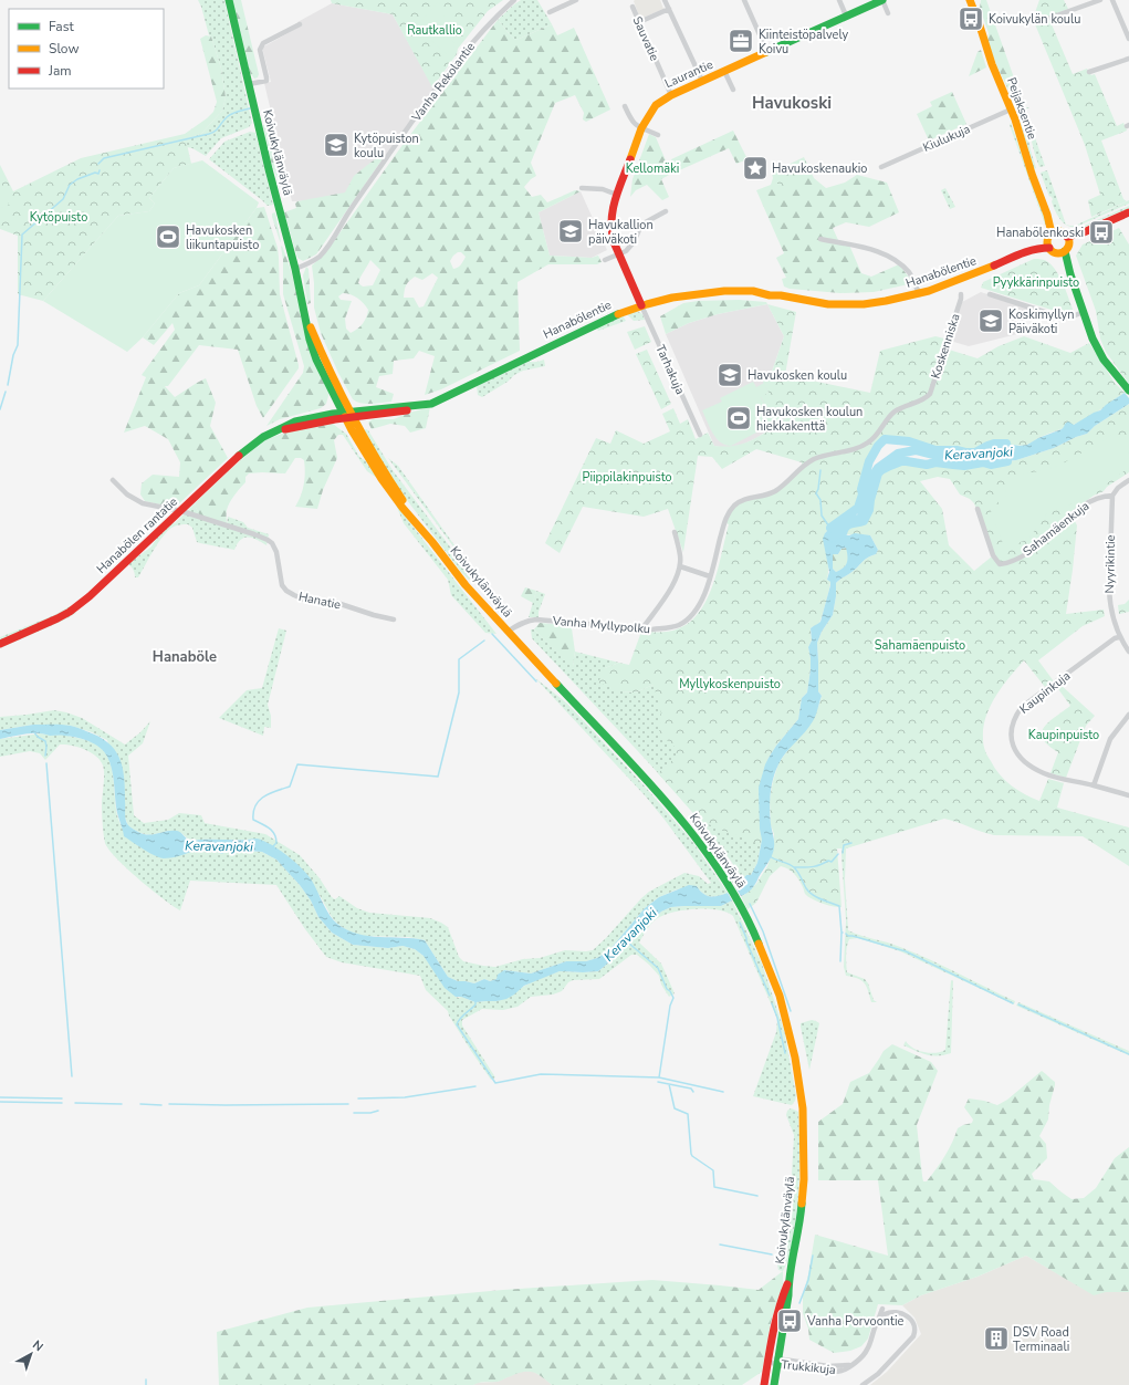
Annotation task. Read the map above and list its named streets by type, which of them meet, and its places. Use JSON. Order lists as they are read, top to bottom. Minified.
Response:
{"streets":{"main road":["Laurantie","Peijaksentie","Koivukylänväylä","Hanabölentie","Hanabölen rantatie"],"street":["Sauvatie","Vanha Rekolantie","Kiulukuja","Koskenniska","Tarhakuja","Sahamäenkuja","Nyyrikintie","Hanatie","Vanha Myllypolku","Kaupinkuja","Trukkikuja"]},"crossings":[["Sauvatie","Laurantie"],["Laurantie","Hanabölentie"],["Laurantie","Tarhakuja"],["Vanha Rekolantie","Koivukylänväylä"],["Peijaksentie","Kiulukuja"],["Peijaksentie","Hanabölentie"],["Koivukylänväylä","Hanabölentie"],["Koivukylänväylä","Hanabölen rantatie"],["Koivukylänväylä","Vanha Myllypolku"],["Koivukylänväylä","Trukkikuja"],["Hanabölentie","Tarhakuja"],["Hanabölentie","Hanabölen rantatie"],["Koskenniska","Vanha Myllypolku"],["Sahamäenkuja","Nyyrikintie"],["Hanabölen rantatie","Hanatie"],["Nyyrikintie","Kaupinkuja"]],"districts":["Havukoski","Hanaböle"],"water":["Keravanjoki"],"parks":["Rautkallio","Kellomäki","Kytöpuisto","Pyykkärinpuisto","Piippilakinpuisto","Sahamäenpuisto","Myllykoskenpuisto","Kaupinpuisto"],"places":{"bus stop":["Koivukylän koulu","Hanabölenkoski","Vanha Porvoontie"],"office":["Kiinteistöpalvely Koivu"],"school or university":["Kytöpuiston koulu","Havukallion päiväkoti","Koskimyllyn Päiväkoti","Havukosken koulu"],"place":["Havukoskenaukio"],"sports":["Havukosken liikuntapuisto","Havukosken koulun hiekkakenttä"],"building":["DSV Road Terminaali"]},"legend":["Fast","Slow","Jam"],"north":"top right"}
